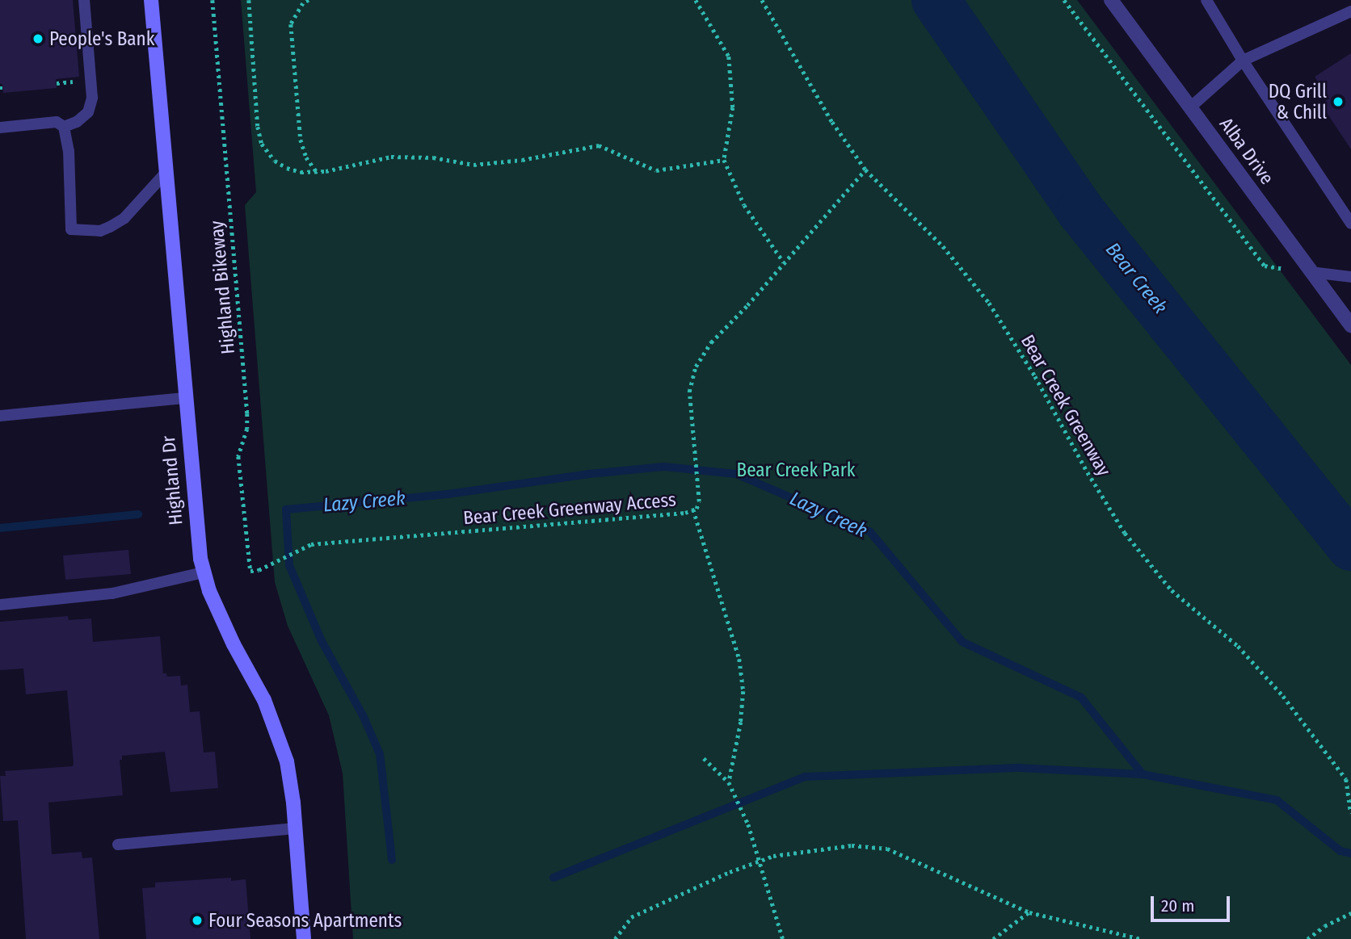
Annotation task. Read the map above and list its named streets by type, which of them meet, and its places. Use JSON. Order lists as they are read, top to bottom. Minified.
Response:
{"streets":{"main road":["Highland Dr"],"street":["Alba Drive"],"path":["Highland Bikeway","Bear Creek Greenway","Bear Creek Greenway Access"]},"crossings":[["Highland Bikeway","Bear Creek Greenway Access"],["Bear Creek Greenway","Bear Creek Greenway Access"]],"water":["Bear Creek","Lazy Creek"],"parks":["Bear Creek Park"],"places":["People's Bank","DQ Grill & Chill","Four Seasons Apartments"],"scale_bar":"20 m"}
